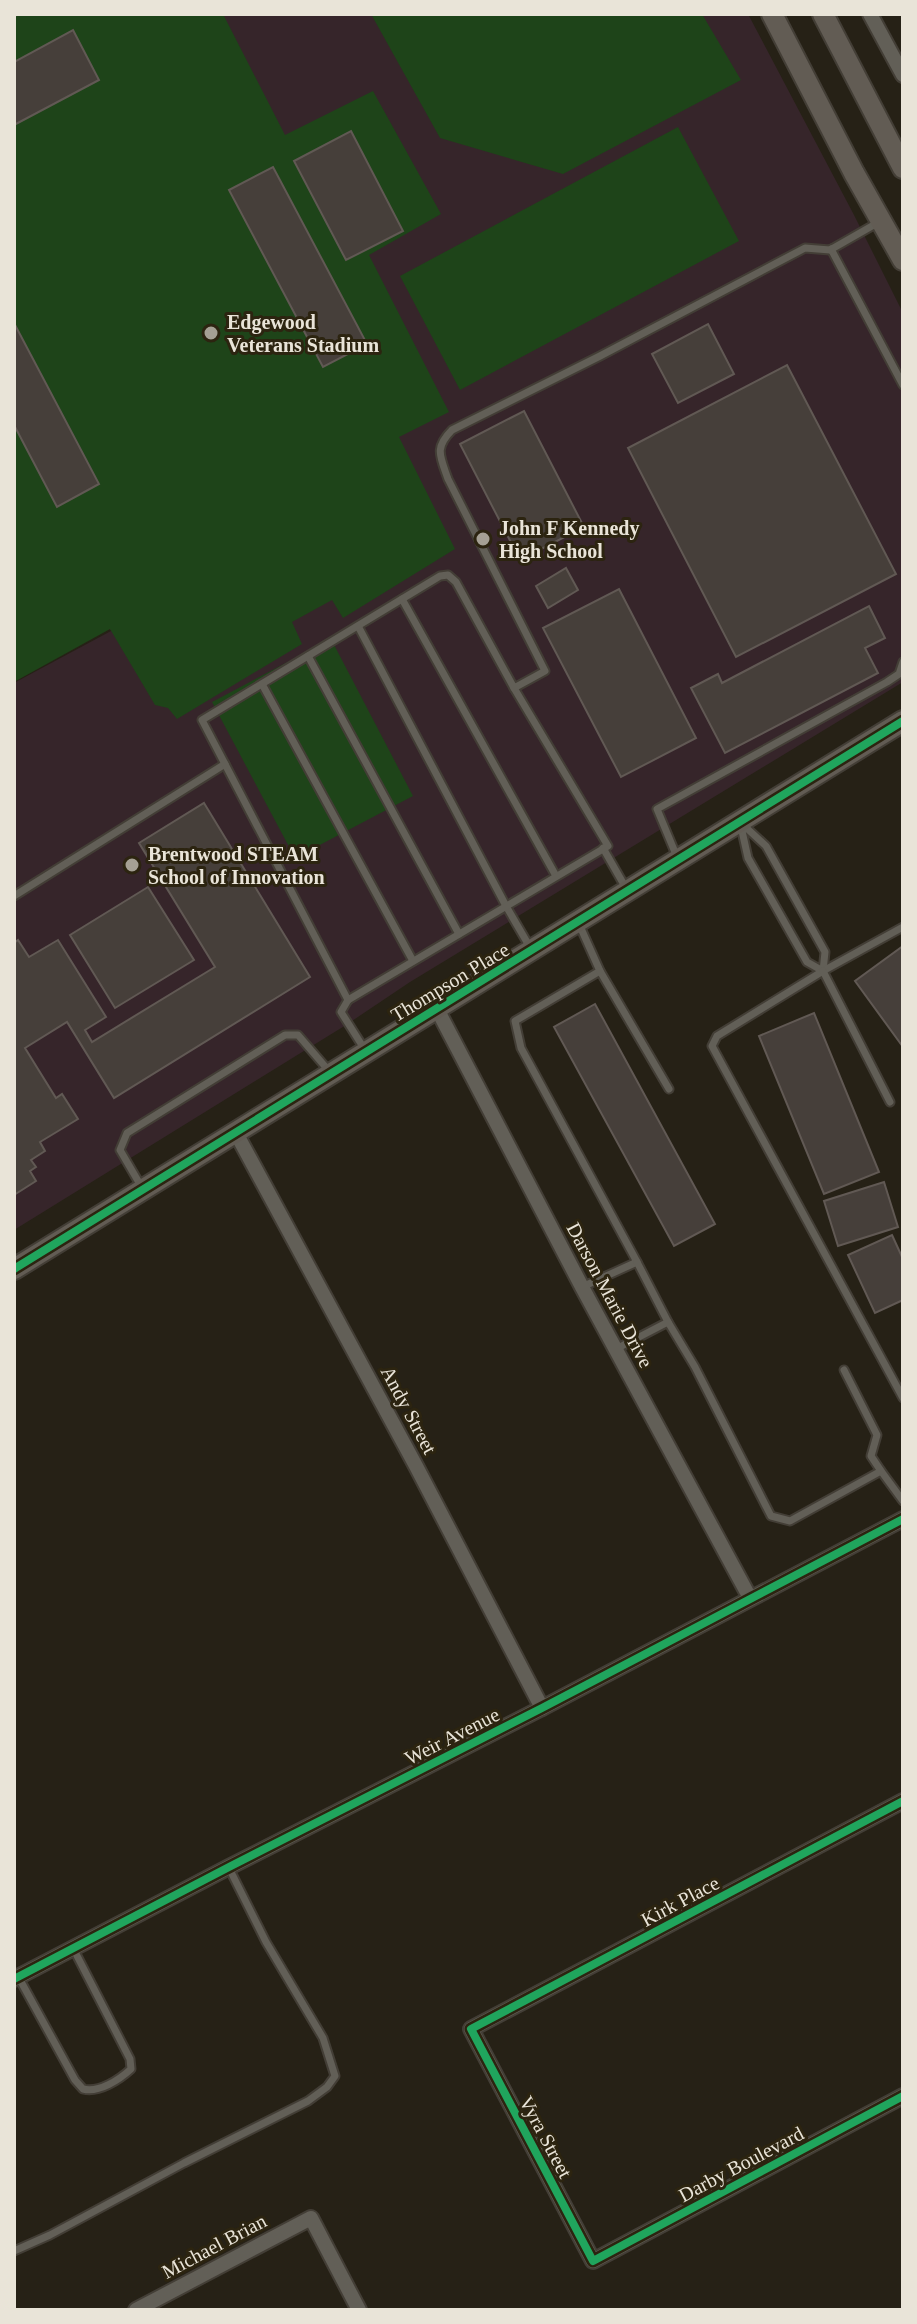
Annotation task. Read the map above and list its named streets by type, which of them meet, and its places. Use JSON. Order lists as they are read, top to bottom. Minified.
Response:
{"streets":{"street":["Thompson Place","Darson Marie Drive","Andy Street","Weir Avenue","Kirk Place","Vyra Street","Darby Boulevard","Michael Brian"]},"crossings":[["Thompson Place","Darson Marie Drive"],["Thompson Place","Andy Street"],["Darson Marie Drive","Weir Avenue"],["Andy Street","Weir Avenue"],["Kirk Place","Vyra Street"],["Vyra Street","Darby Boulevard"]],"places":["Edgewood Veterans Stadium","John F Kennedy High School","Brentwood STEAM School of Innovation"]}
